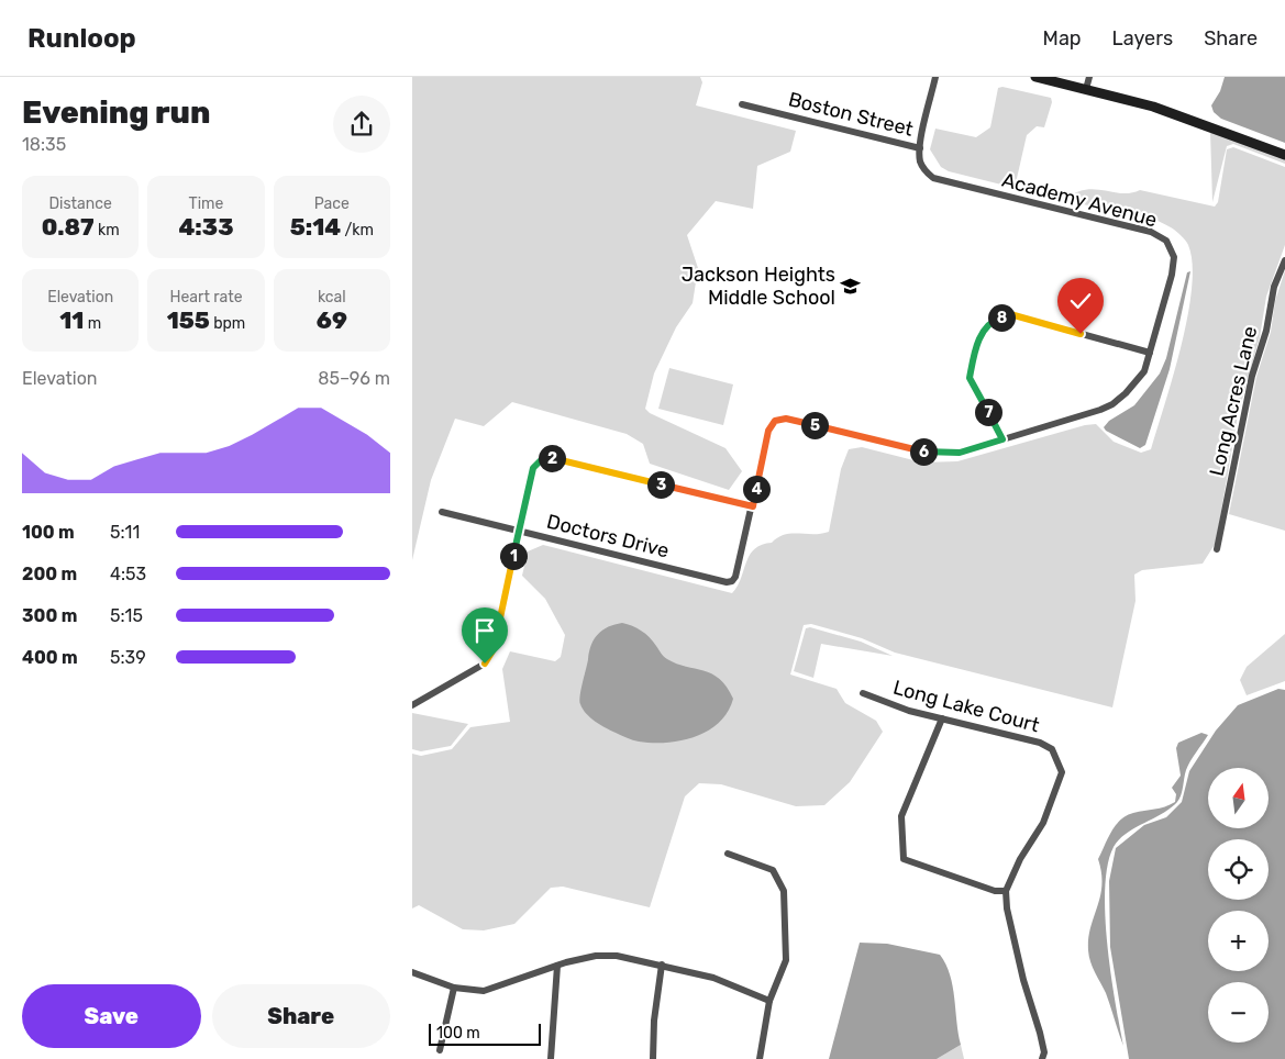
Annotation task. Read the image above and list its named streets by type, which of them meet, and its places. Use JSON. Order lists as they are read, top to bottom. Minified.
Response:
{"streets":{"street":["Boston Street","Academy Avenue","Long Acres Lane","Doctors Drive","Long Lake Court"]},"crossings":[["Boston Street","Academy Avenue"],["Academy Avenue","Doctors Drive"]],"places":{"school or university":["Jackson Heights Middle School"]},"scale_bar":"100 m","north":"top","page":{"header":"Runloop","nav":["Map","Layers","Share"],"heading":["Evening run","18:35"],"stats":[["Distance","0.87 km"],["Time","4:33"],["Pace","5:14 /km"],["Elevation","11 m"],["Heart rate","155 bpm"],["kcal","69"]],"pins":["8","7","5","6","2","3","4","1"],"chart":["Elevation","85–96 m"],"list":[{"name":"100 m","note":"5:11"},{"name":"200 m","note":"4:53"},{"name":"300 m","note":"5:15"},{"name":"400 m","note":"5:39"}],"map_buttons":["+","−"],"buttons":["Save","Share"],"scale":"100 m"}}
